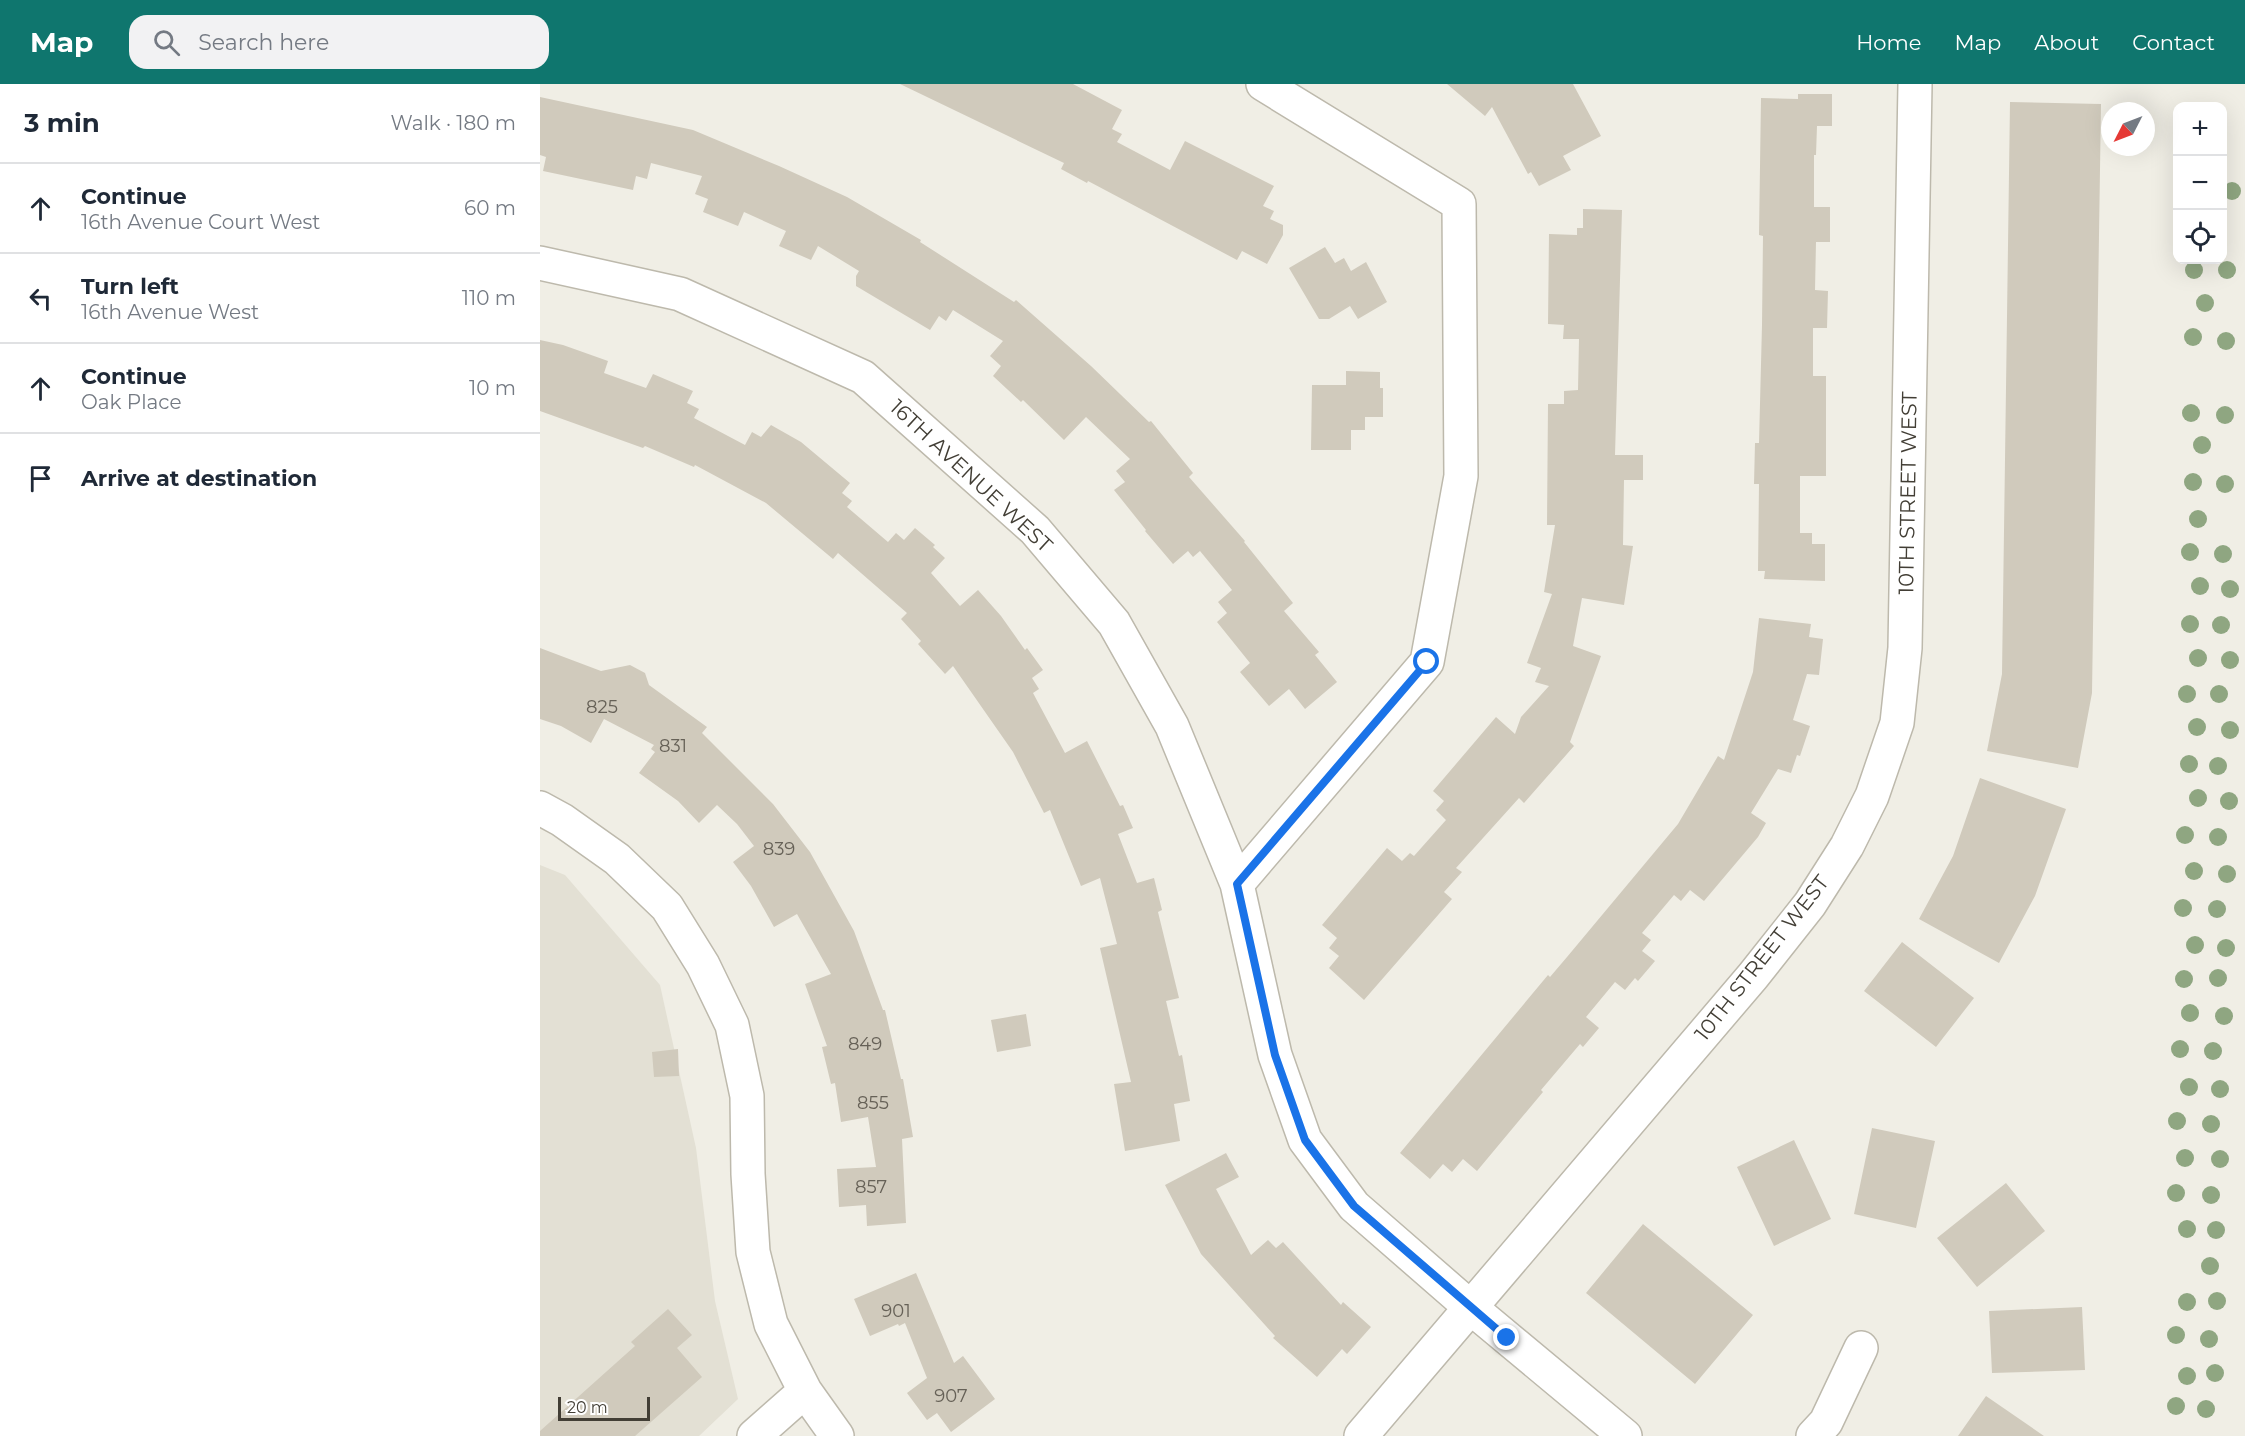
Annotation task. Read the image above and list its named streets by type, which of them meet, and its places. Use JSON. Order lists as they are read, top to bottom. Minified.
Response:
{"streets":{"street":["16TH AVENUE WEST","10TH STREET WEST"]},"crossings":[["16TH AVENUE WEST","10TH STREET WEST"]],"house_numbers":["825","831","839","849","855","857","901","907"],"scale_bar":"20 m","north":"bottom left","page":{"header":"Map","search":"Search here","nav":["Home","Map","About","Contact"],"heading":["3 min","Walk · 180 m"],"map_buttons":["+","−"],"list":[["Continue","16th Avenue Court West","60 m"],["Turn left","16th Avenue West","110 m"],["Continue","Oak Place","10 m"],"Arrive at destination"],"scale":"20 m"}}
